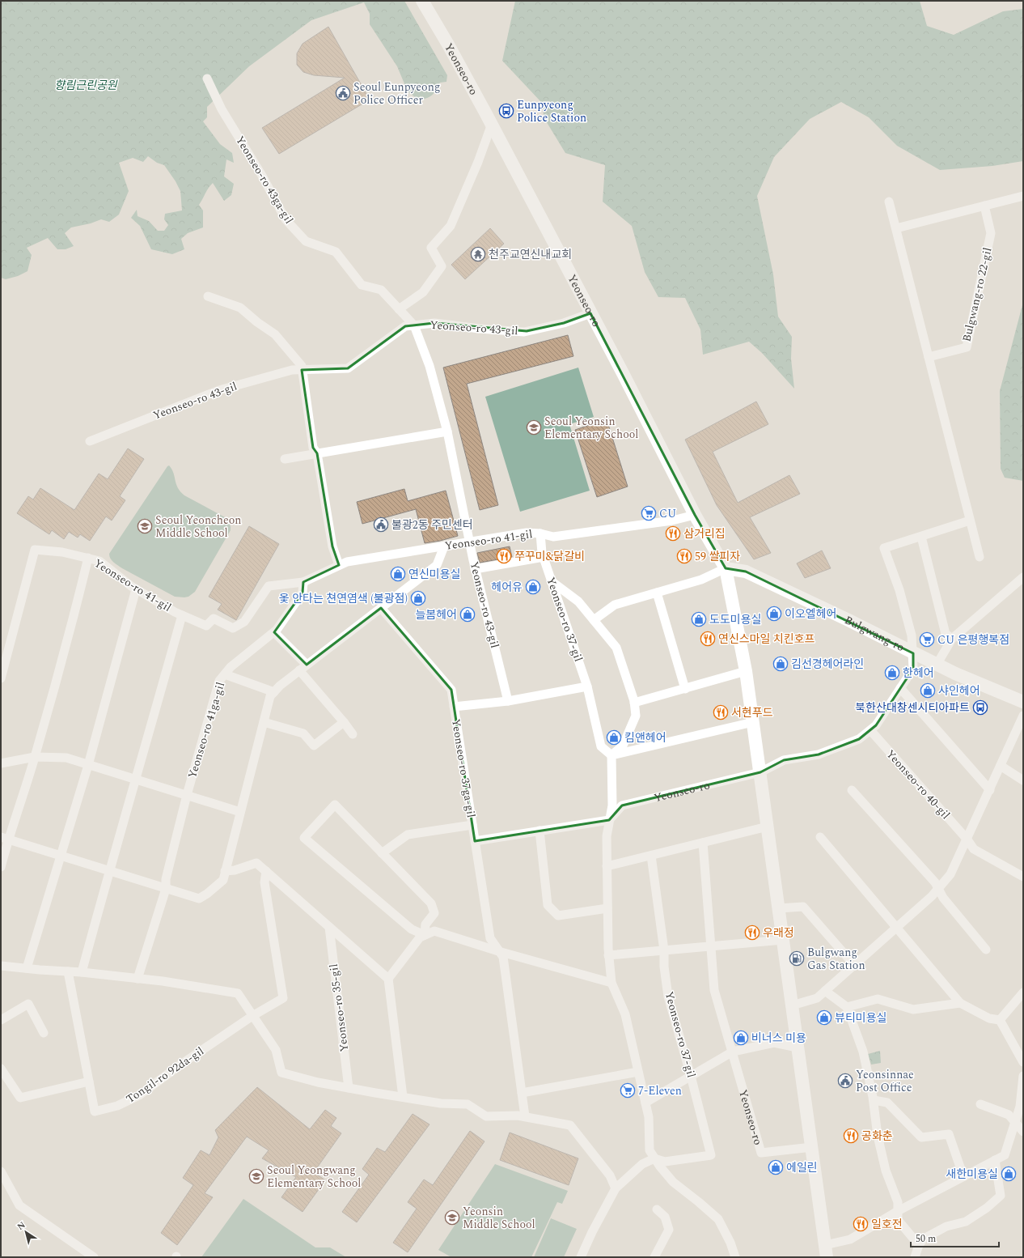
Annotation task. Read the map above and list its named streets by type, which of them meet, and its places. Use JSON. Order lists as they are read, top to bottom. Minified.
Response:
{"streets":{"main road":["Yeonseo-ro","Bulgwang-ro"],"street":["Yeonseo-ro 43ga-gil","Bulgwang-ro 22-gil","Yeonseo-ro 43-gil","Yeonseo-ro 41-gil","Yeonseo-ro 37-gil","Yeonseo-ro 41ga-gil","Yeonseo-ro 37ga-gil","Yeonseo-ro 40-gil","Yeonseo-ro 35-gil","Tongil-ro 92da-gil"]},"crossings":[["Yeonseo-ro","Yeonseo-ro 43-gil"],["Yeonseo-ro","Yeonseo-ro 41-gil"],["Yeonseo-ro","Bulgwang-ro"],["Yeonseo-ro","Yeonseo-ro 40-gil"],["Yeonseo-ro 43ga-gil","Yeonseo-ro 43-gil"],["Yeonseo-ro 43-gil","Yeonseo-ro 41-gil"],["Yeonseo-ro 41-gil","Yeonseo-ro 37-gil"],["Yeonseo-ro 41-gil","Yeonseo-ro 41ga-gil"]],"parks":["향림근린공원"],"places":{"public building":["Seoul Eunpyeong Police Officer","불광2동 주민센터","Yeonsinnae Post Office"],"bus stop":["Eunpyeong Police Station","북한산대창센시티아파트"],"temple":["천주교연신내교회"],"school or university":["Seoul Yeonsin Elementary School","Seoul Yeoncheon Middle School","Seoul Yeongwang Elementary School","Yeonsin Middle School"],"supermarket":["CU","CU 은평행복점","7-Eleven"],"restaurant":["삼거리집","쭈꾸미&닭갈비","59 쌀피자","연신스마일 치킨호프","서현푸드","우래정","공화춘","일호전"],"shop":["연신미용실","헤어유","옻 안타는 쳔연염색 (불광점)","이오엘헤어","늘봄헤어","도도미용실","김선경헤어라인","한헤어","샤인헤어","킴앤헤어","뷰티미용실","비너스 미용","에일린","새한미용실"],"fuel station":["Bulgwang Gas Station"]},"scale_bar":"50 m","north":"top left"}
